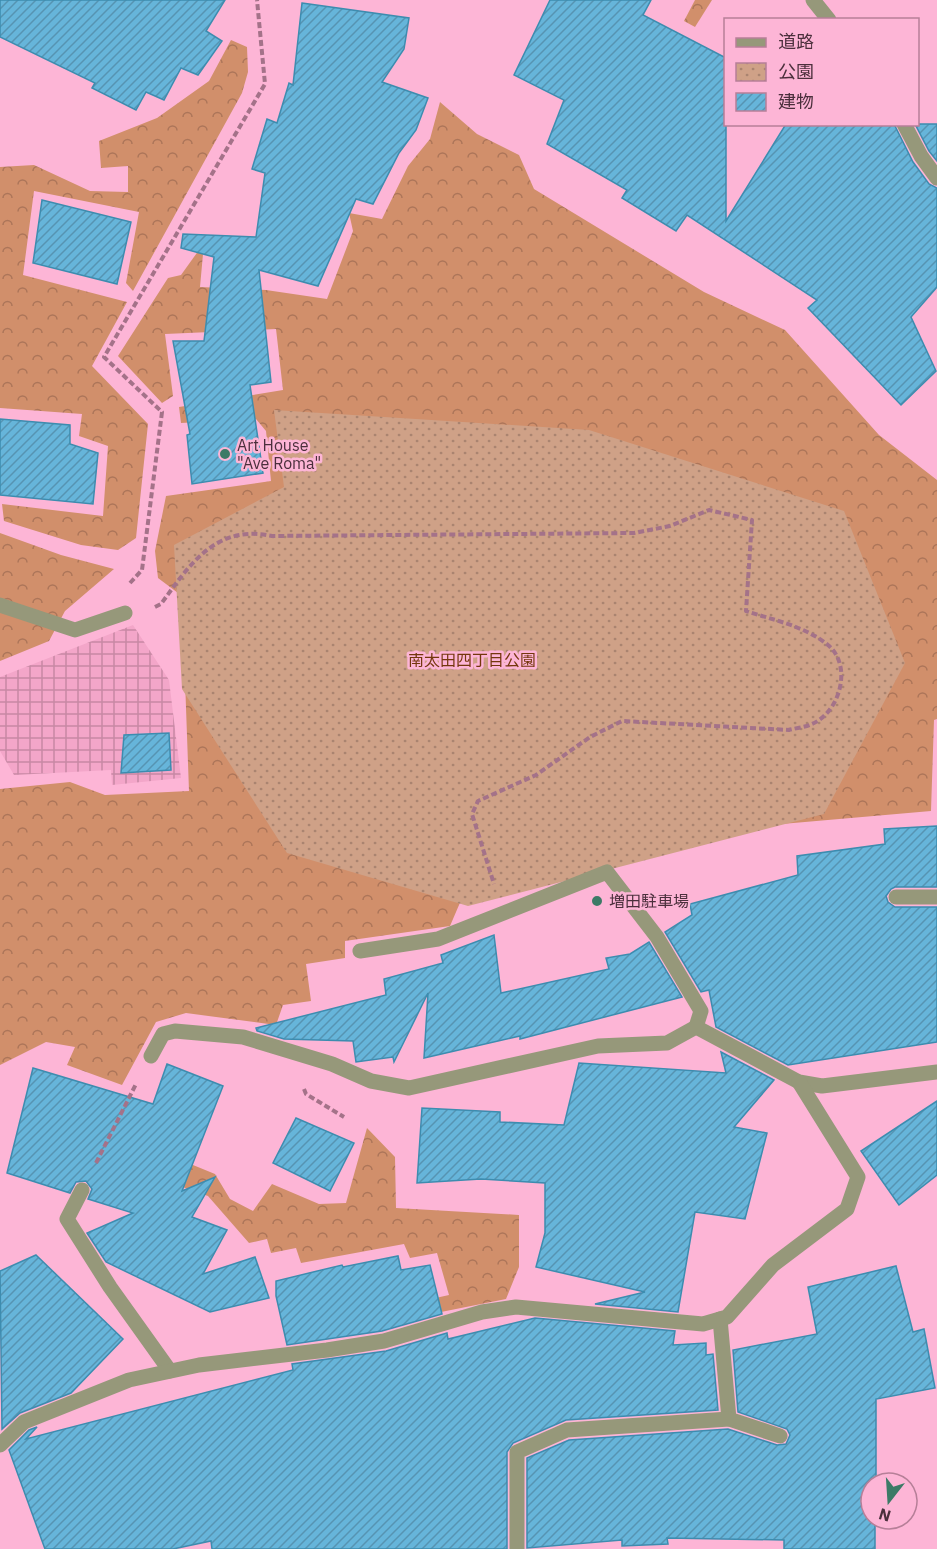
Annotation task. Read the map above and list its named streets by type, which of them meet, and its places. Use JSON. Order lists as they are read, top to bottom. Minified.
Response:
{"parks":["南太田四丁目公園"],"places":["Art House \"Ave Roma\"","増田駐車場"],"legend":["道路","公園","建物"],"north":"bottom"}
